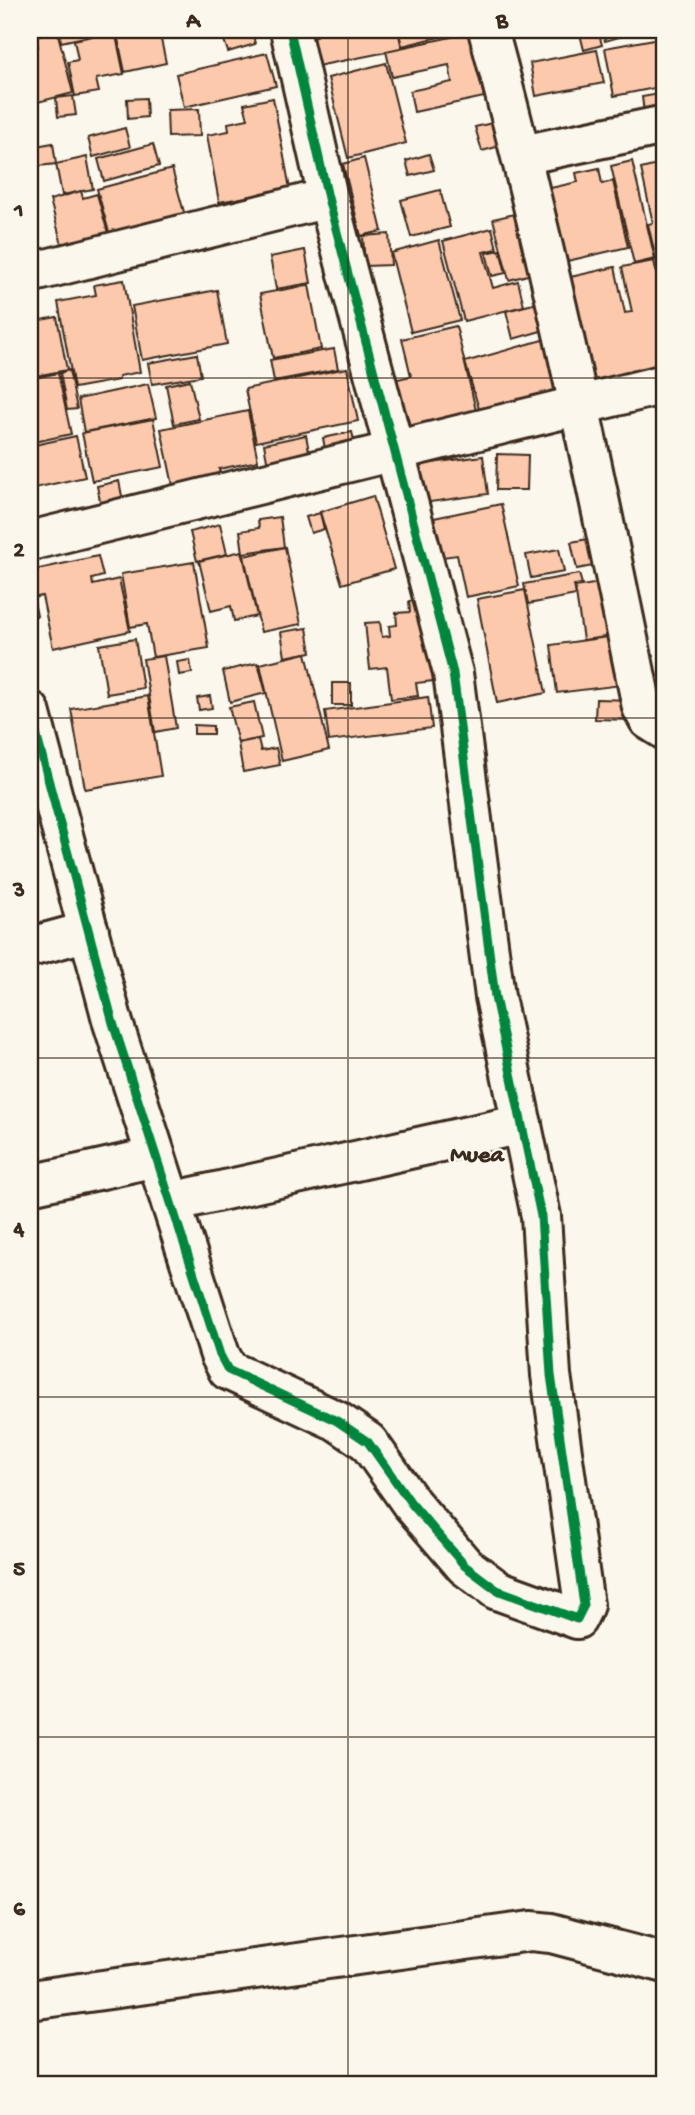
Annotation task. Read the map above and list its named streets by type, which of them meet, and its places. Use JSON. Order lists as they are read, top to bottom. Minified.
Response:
{"districts":["Muea"],"grid":{"columns":["A","B"],"rows":["1","2","3","4","5","6"]}}
